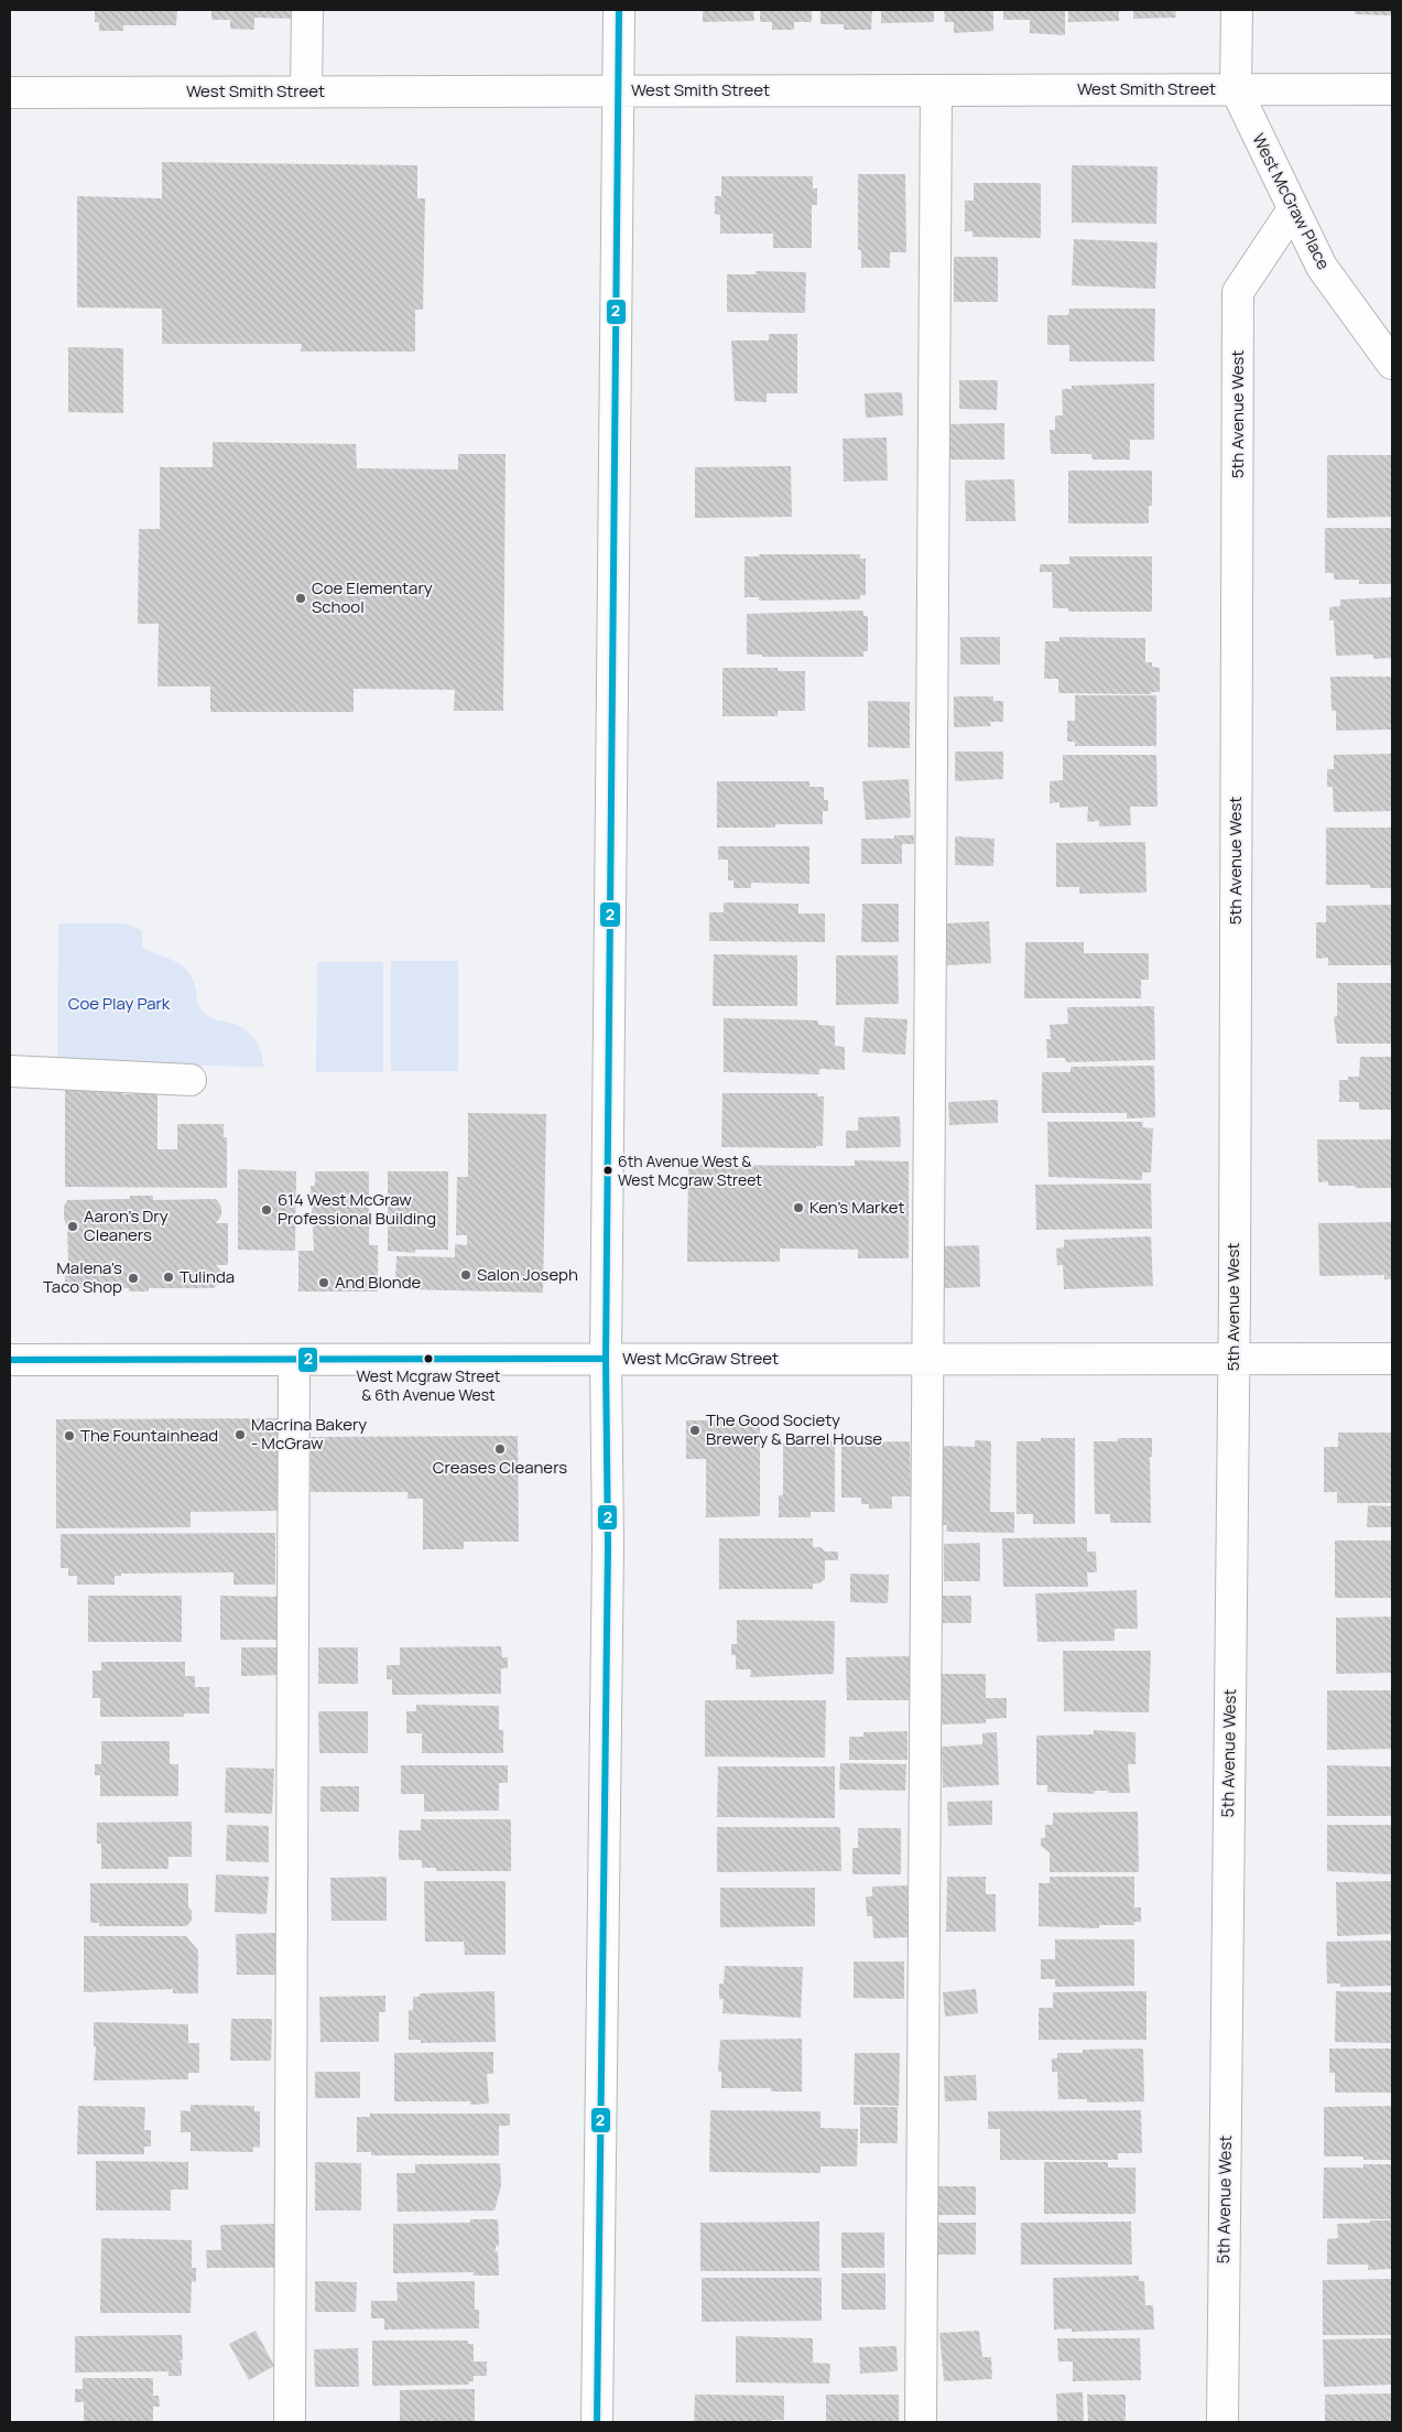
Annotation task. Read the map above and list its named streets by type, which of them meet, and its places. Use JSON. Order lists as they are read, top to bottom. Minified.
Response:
{"streets":{"street":["West Smith Street","West McGraw Place","5th Avenue West","West McGraw Street"]},"crossings":[["West Smith Street","West McGraw Place"],["West McGraw Place","5th Avenue West"],["5th Avenue West","West McGraw Street"]],"parks":["Coe Play Park"],"places":["Coe Elementary School","6th Avenue West & West Mcgraw Street","Ken's Market","614 West McGraw Professional Building","Aaron's Dry Cleaners","Salon Joseph","Tulinda","Malena's Taco Shop","And Blonde","West Mcgraw Street & 6th Avenue West","The Good Society Brewery & Barrel House","Macrina Bakery - McGraw","The Fountainhead","Creases Cleaners"],"lines":["transit line 2"]}
